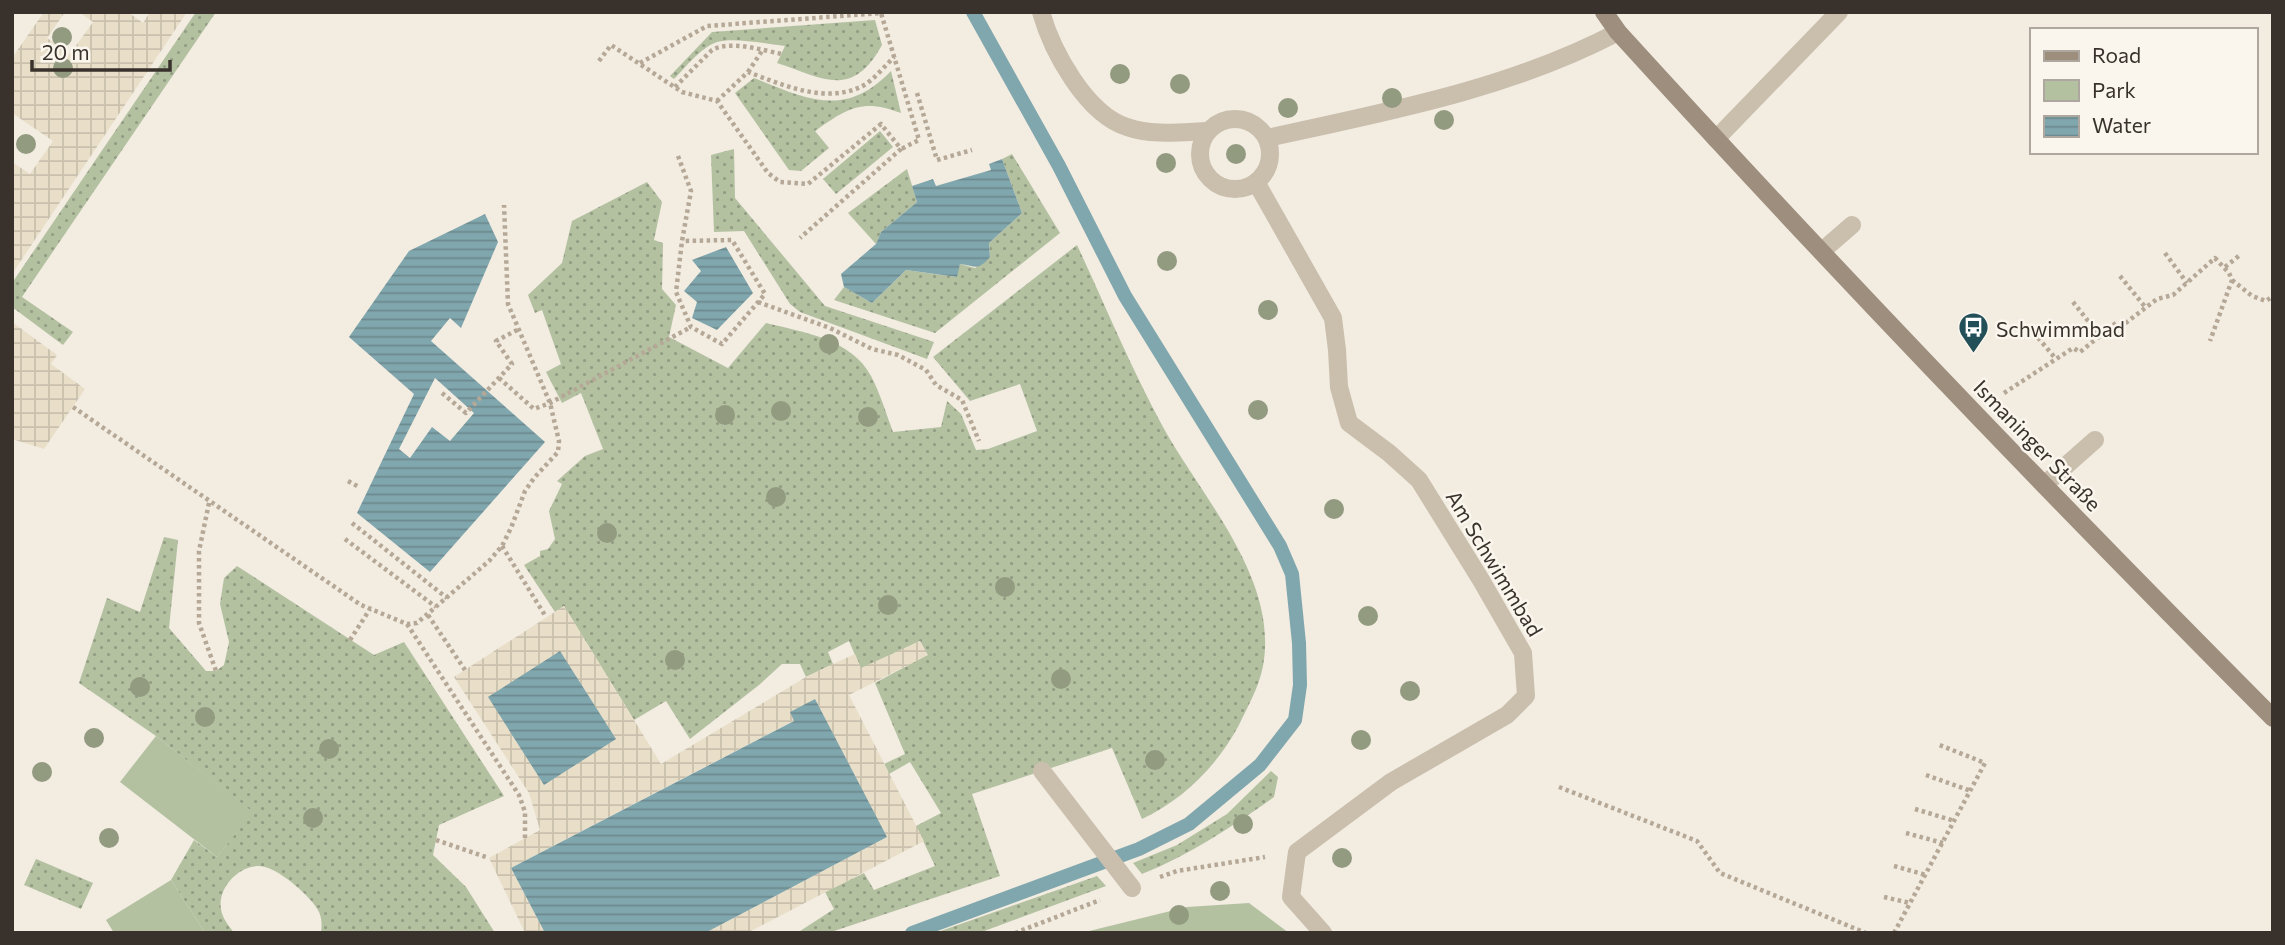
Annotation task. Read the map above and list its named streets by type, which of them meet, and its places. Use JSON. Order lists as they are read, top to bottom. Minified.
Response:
{"streets":{"street":["Ismaninger Straße","Am Schwimmbad"]},"places":{"bus stop":["Schwimmbad"]},"legend":["Road","Park","Water"],"scale_bar":"20 m"}
